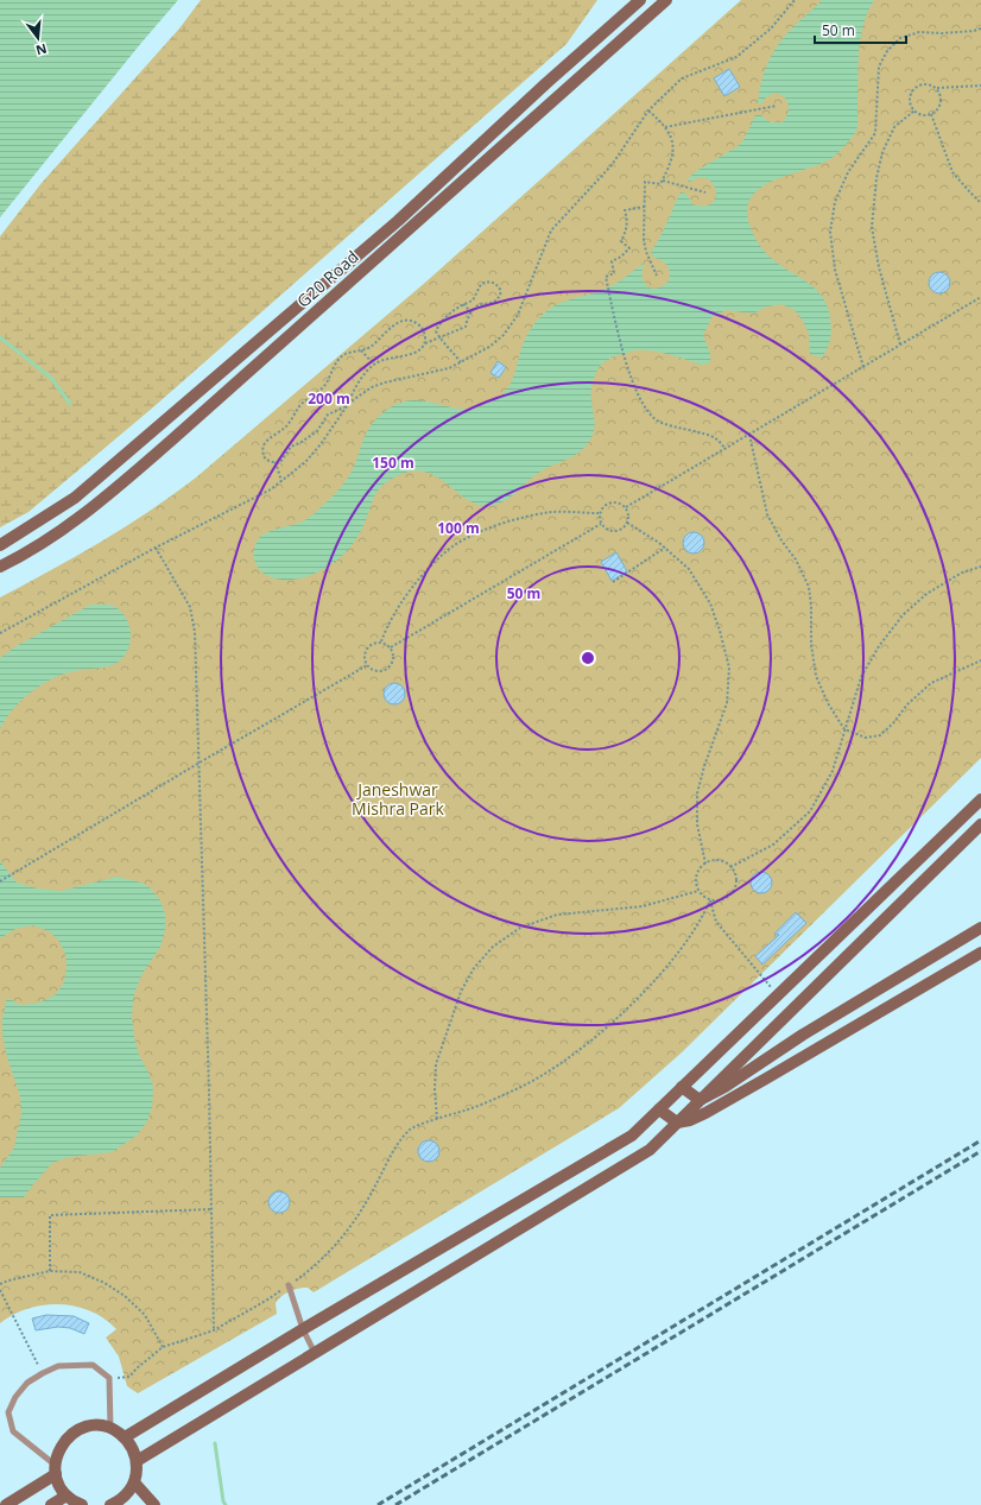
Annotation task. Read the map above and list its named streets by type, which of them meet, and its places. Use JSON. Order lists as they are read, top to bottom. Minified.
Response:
{"streets":{"street":["G20 Road"]},"parks":["Janeshwar Mishra Park"],"scale_bar":"50 m","north":"bottom","rings":["200 m","150 m","100 m","50 m"]}
